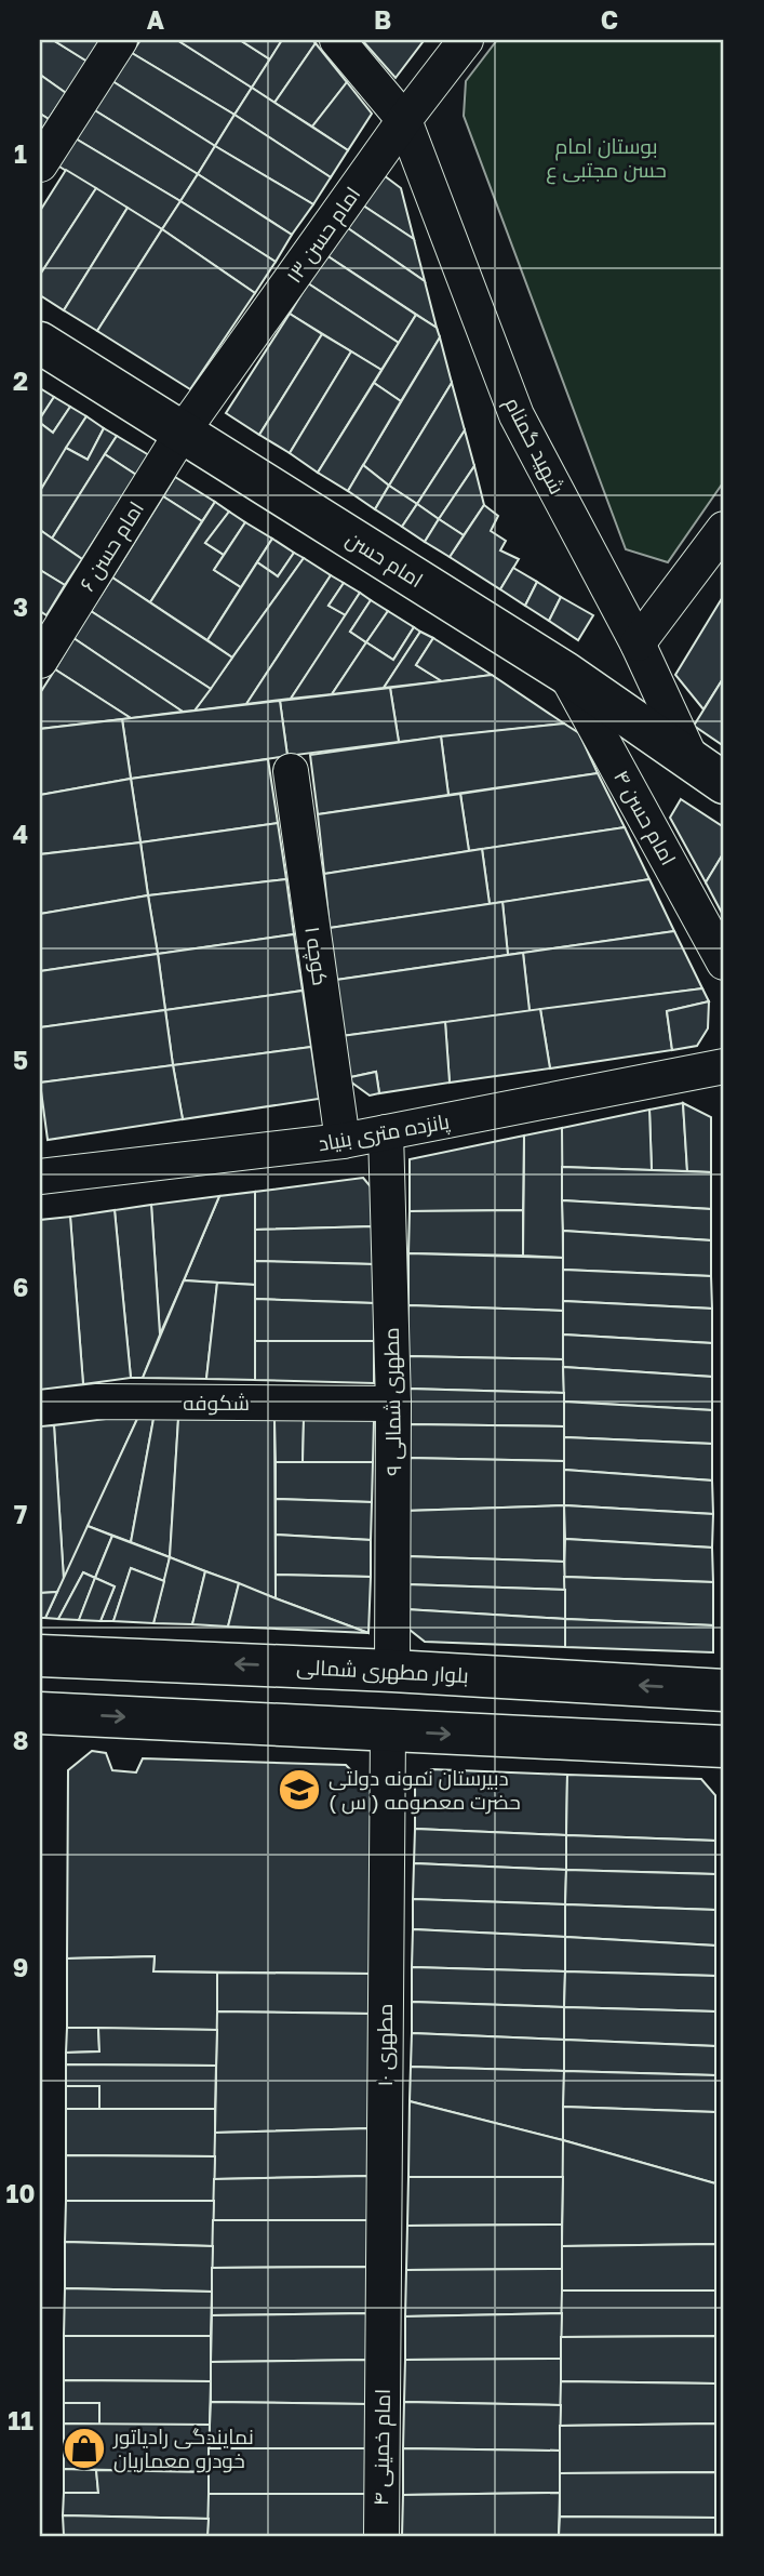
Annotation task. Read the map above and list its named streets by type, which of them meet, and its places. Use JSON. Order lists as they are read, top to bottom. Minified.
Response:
{"streets":{"street":["امام حسن ۱۳","شهید گمنام","امام حسن ۶","امام حسن","امام حسن ۴","کوچه ۱","پانزده متری بنیاد","مطهری شمالی ۹","شکوفه","بلوار مطهری شمالی","مطهری ۱۰","امام خمینی ۴"]},"crossings":[["امام حسن ۱۳","شهید گمنام"],["امام حسن ۱۳","امام حسن ۶"],["امام حسن ۱۳","امام حسن"],["شهید گمنام","امام حسن"],["امام حسن ۶","امام حسن"],["امام حسن","امام حسن ۴"],["کوچه ۱","پانزده متری بنیاد"],["پانزده متری بنیاد","مطهری شمالی ۹"],["مطهری شمالی ۹","شکوفه"],["مطهری شمالی ۹","بلوار مطهری شمالی"],["مطهری ۱۰","امام خمینی ۴"]],"parks":["بوستان امام حسن مجتبی ع"],"places":{"school or university":["دبیرستان نمونه دولتی حضرت معصومه ( س )"],"shop":["نمایندگی رادیاتور خودرو معماریان"]},"grid":{"columns":["A","B","C"],"rows":["1","2","3","4","5","6","7","8","9","10","11"]}}
